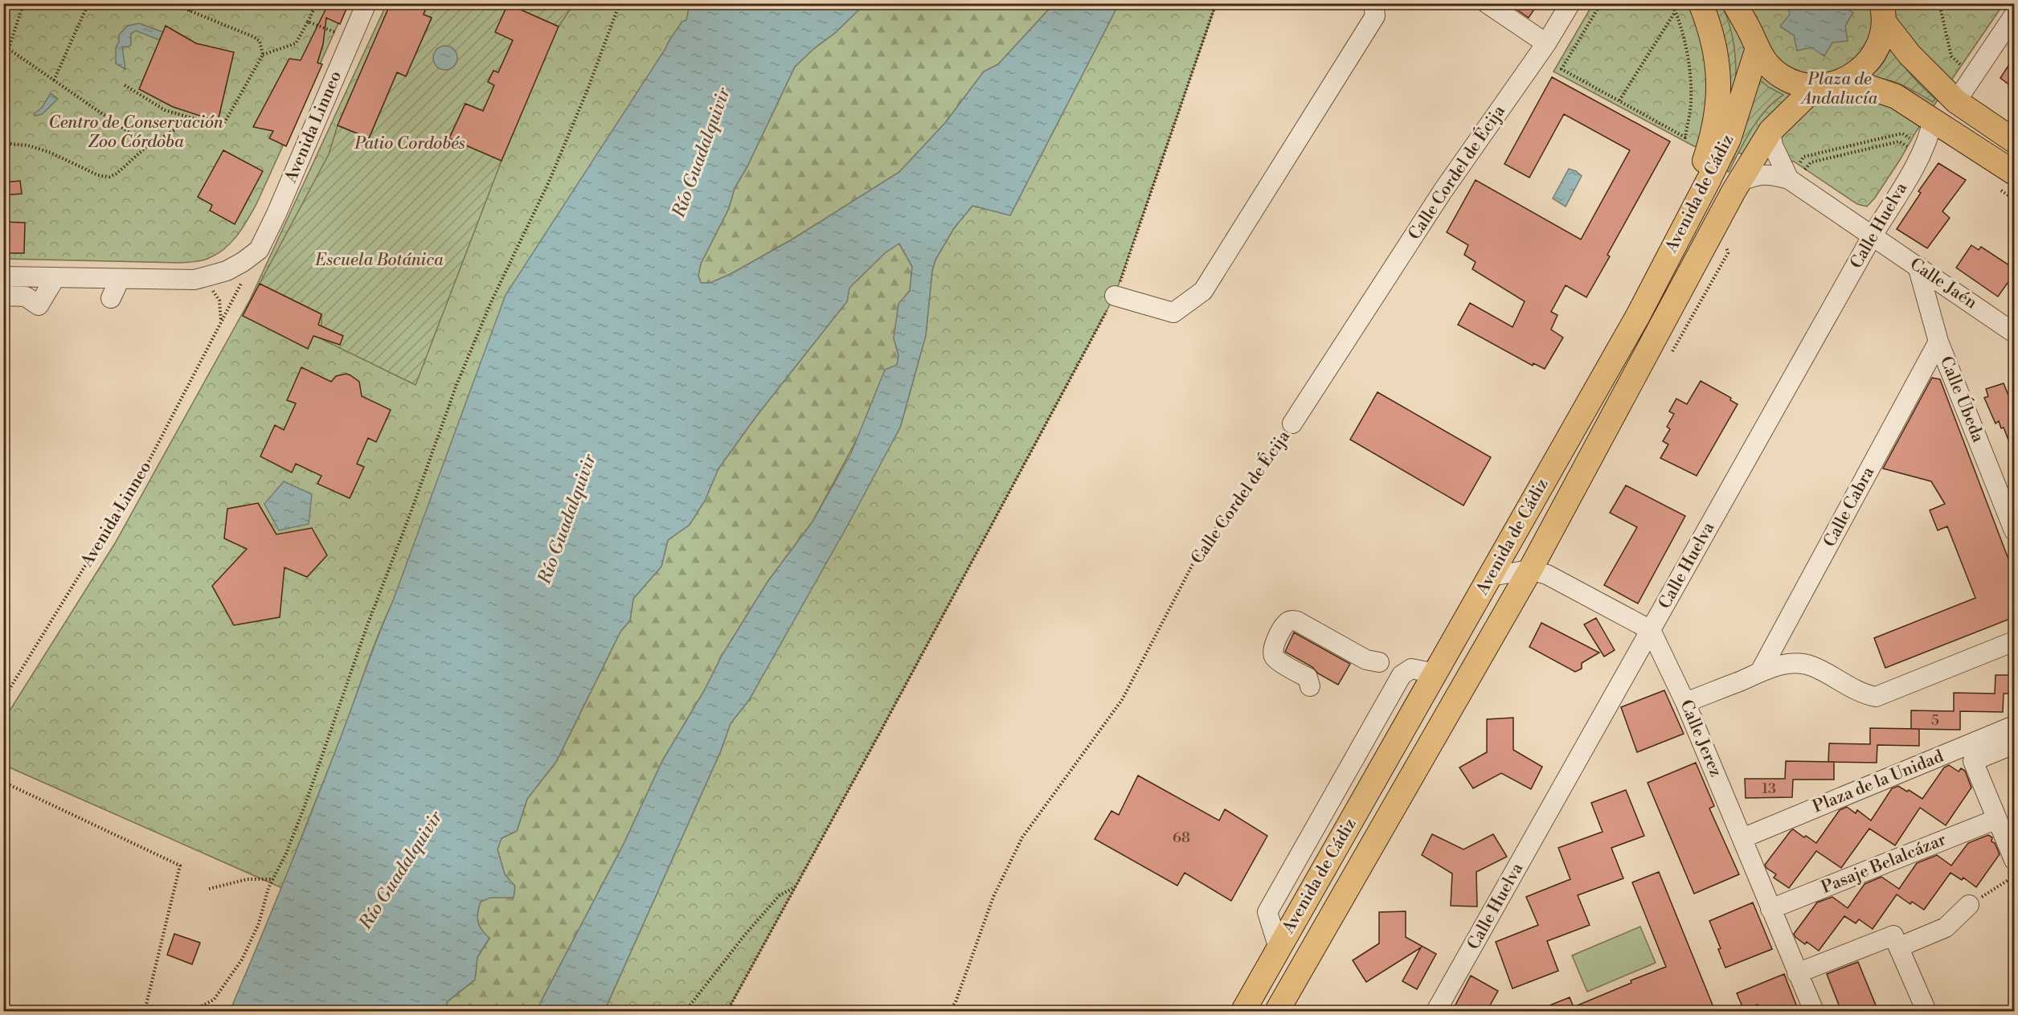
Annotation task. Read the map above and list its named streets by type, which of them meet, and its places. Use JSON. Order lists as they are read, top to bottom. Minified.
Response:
{"streets":{"main road":["Avenida de Cádiz"],"street":["Avenida Linneo","Calle Cordel de Écija","Calle Huelva","Calle Jaén","Calle Úbeda","Calle Cabra","Calle Jerez","Plaza de la Unidad","Pasaje Belalcázar"]},"crossings":[["Calle Huelva","Calle Jaén"],["Calle Huelva","Calle Jerez"],["Calle Jaén","Calle Úbeda"],["Calle Úbeda","Calle Cabra"],["Calle Jerez","Plaza de la Unidad"],["Calle Jerez","Pasaje Belalcázar"]],"water":["Río Guadalquivir"],"parks":["Plaza de Andalucía","Centro de Conservación Zoo Córdoba","Patio Cordobés","Escuela Botánica"],"house_numbers":["5","13","68"]}
